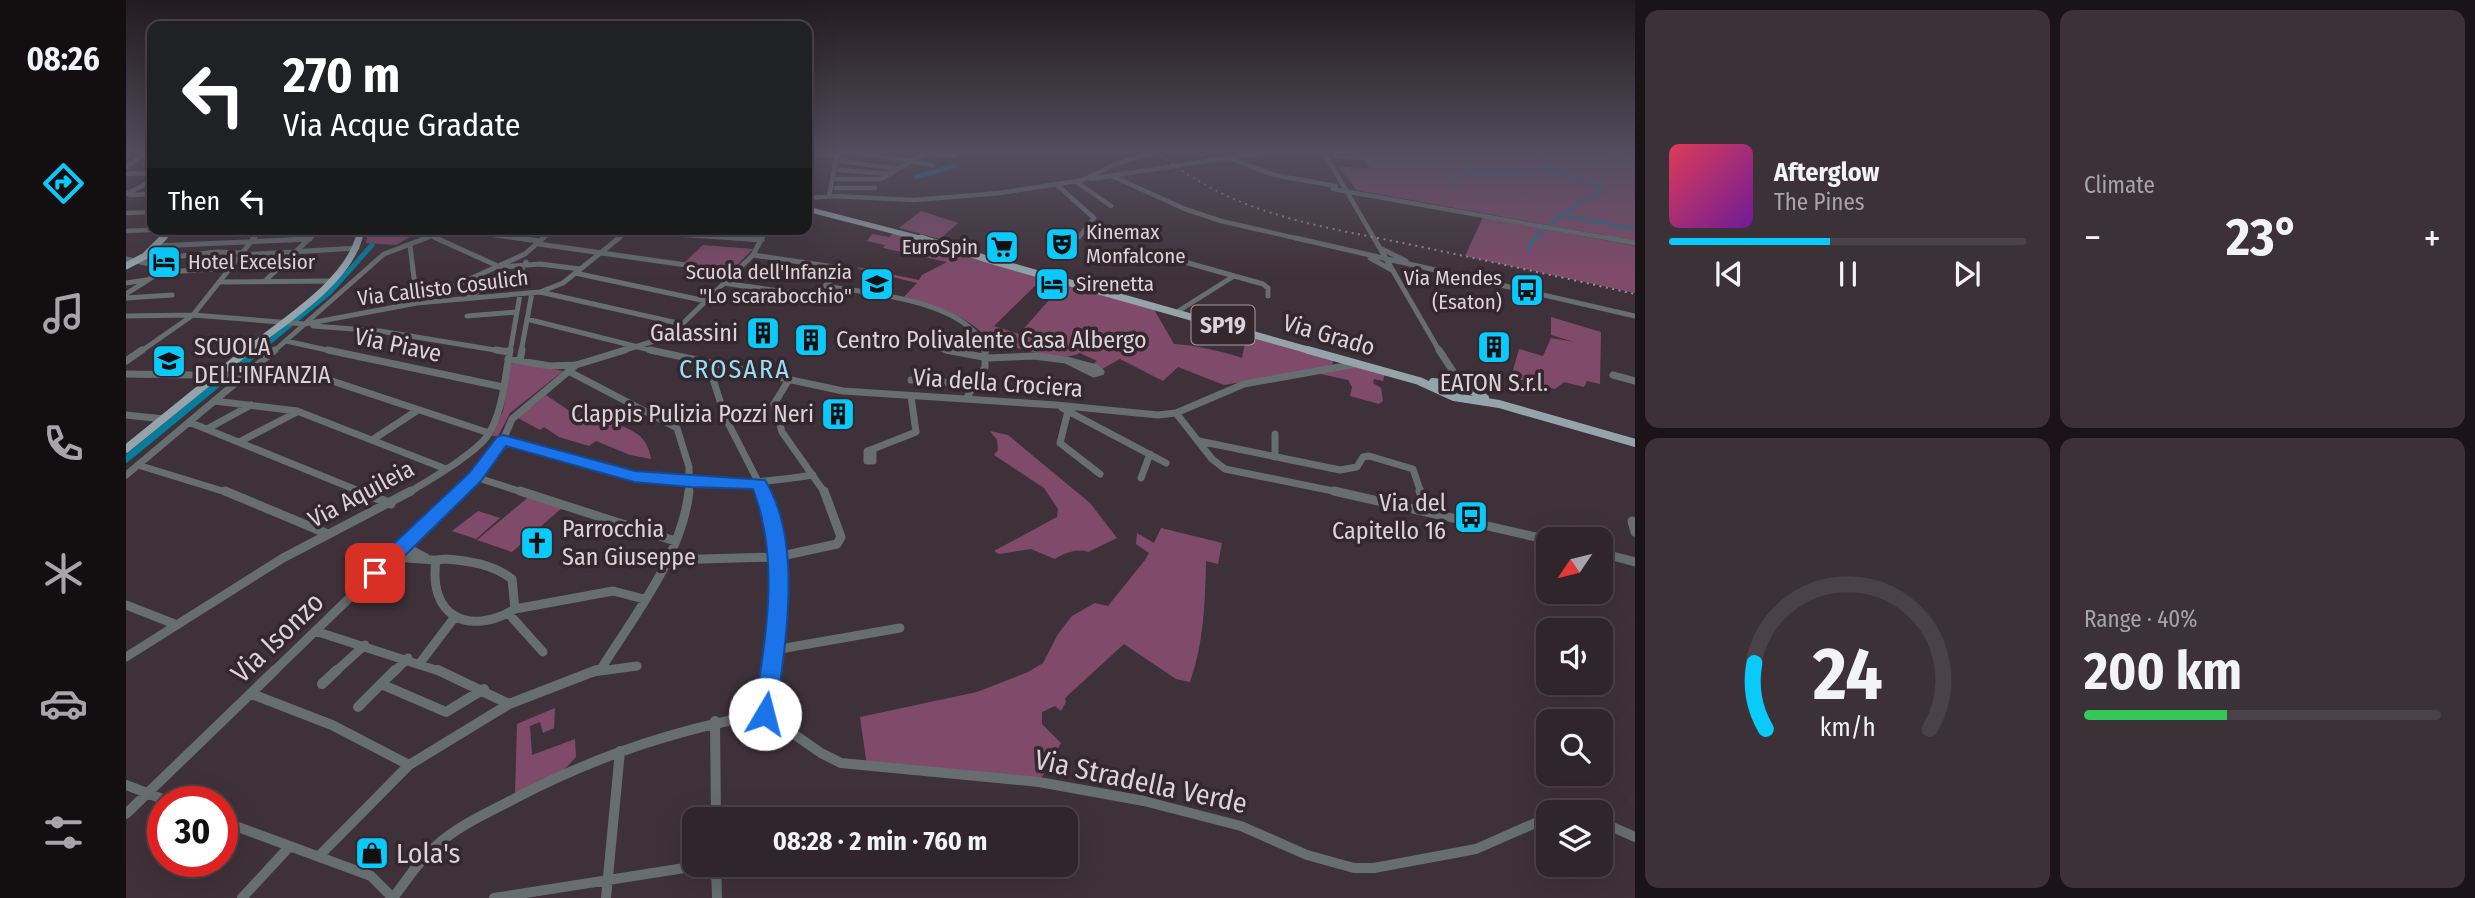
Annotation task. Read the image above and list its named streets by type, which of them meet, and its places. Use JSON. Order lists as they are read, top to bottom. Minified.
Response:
{"streets":{"main road":["SP19","Via Grado"],"street":["Via Callisto Cosulich","Via Piave","Via della Crociera","Via Aquileia","Via Isonzo","Via Stradella Verde"]},"crossings":[["Via Grado","Via della Crociera"]],"districts":["CROSARA"],"places":{"theatre":["Kinemax Monfalcone"],"supermarket":["EuroSpin"],"hotel":["Hotel Excelsior","Sirenetta"],"school or university":["Scuola dell'Infanzia \"Lo scarabocchio\"","SCUOLA DELL'INFANZIA"],"bus stop":["Via Mendes (Esaton)","Via del Capitello 16"],"building":["Galassini","Centro Polivalente Casa Albergo","EATON S.r.l.","Clappis Pulizia Pozzi Neri"],"church":["Parrocchia San Giuseppe"],"shop":["Lola's"]},"north":"bottom left","page":{"tabs":"08:26","tile":["Climate",["Range · 40%","200 km"]],"turn":["270 m","Via Acque Gradate"],"song":["Afterglow","The Pines"],"then":"Then","heat":["−","23°","+"],"limit":"30","trip":"08:28 · 2 min · 760 m","gauge":["24","km/h"]}}
